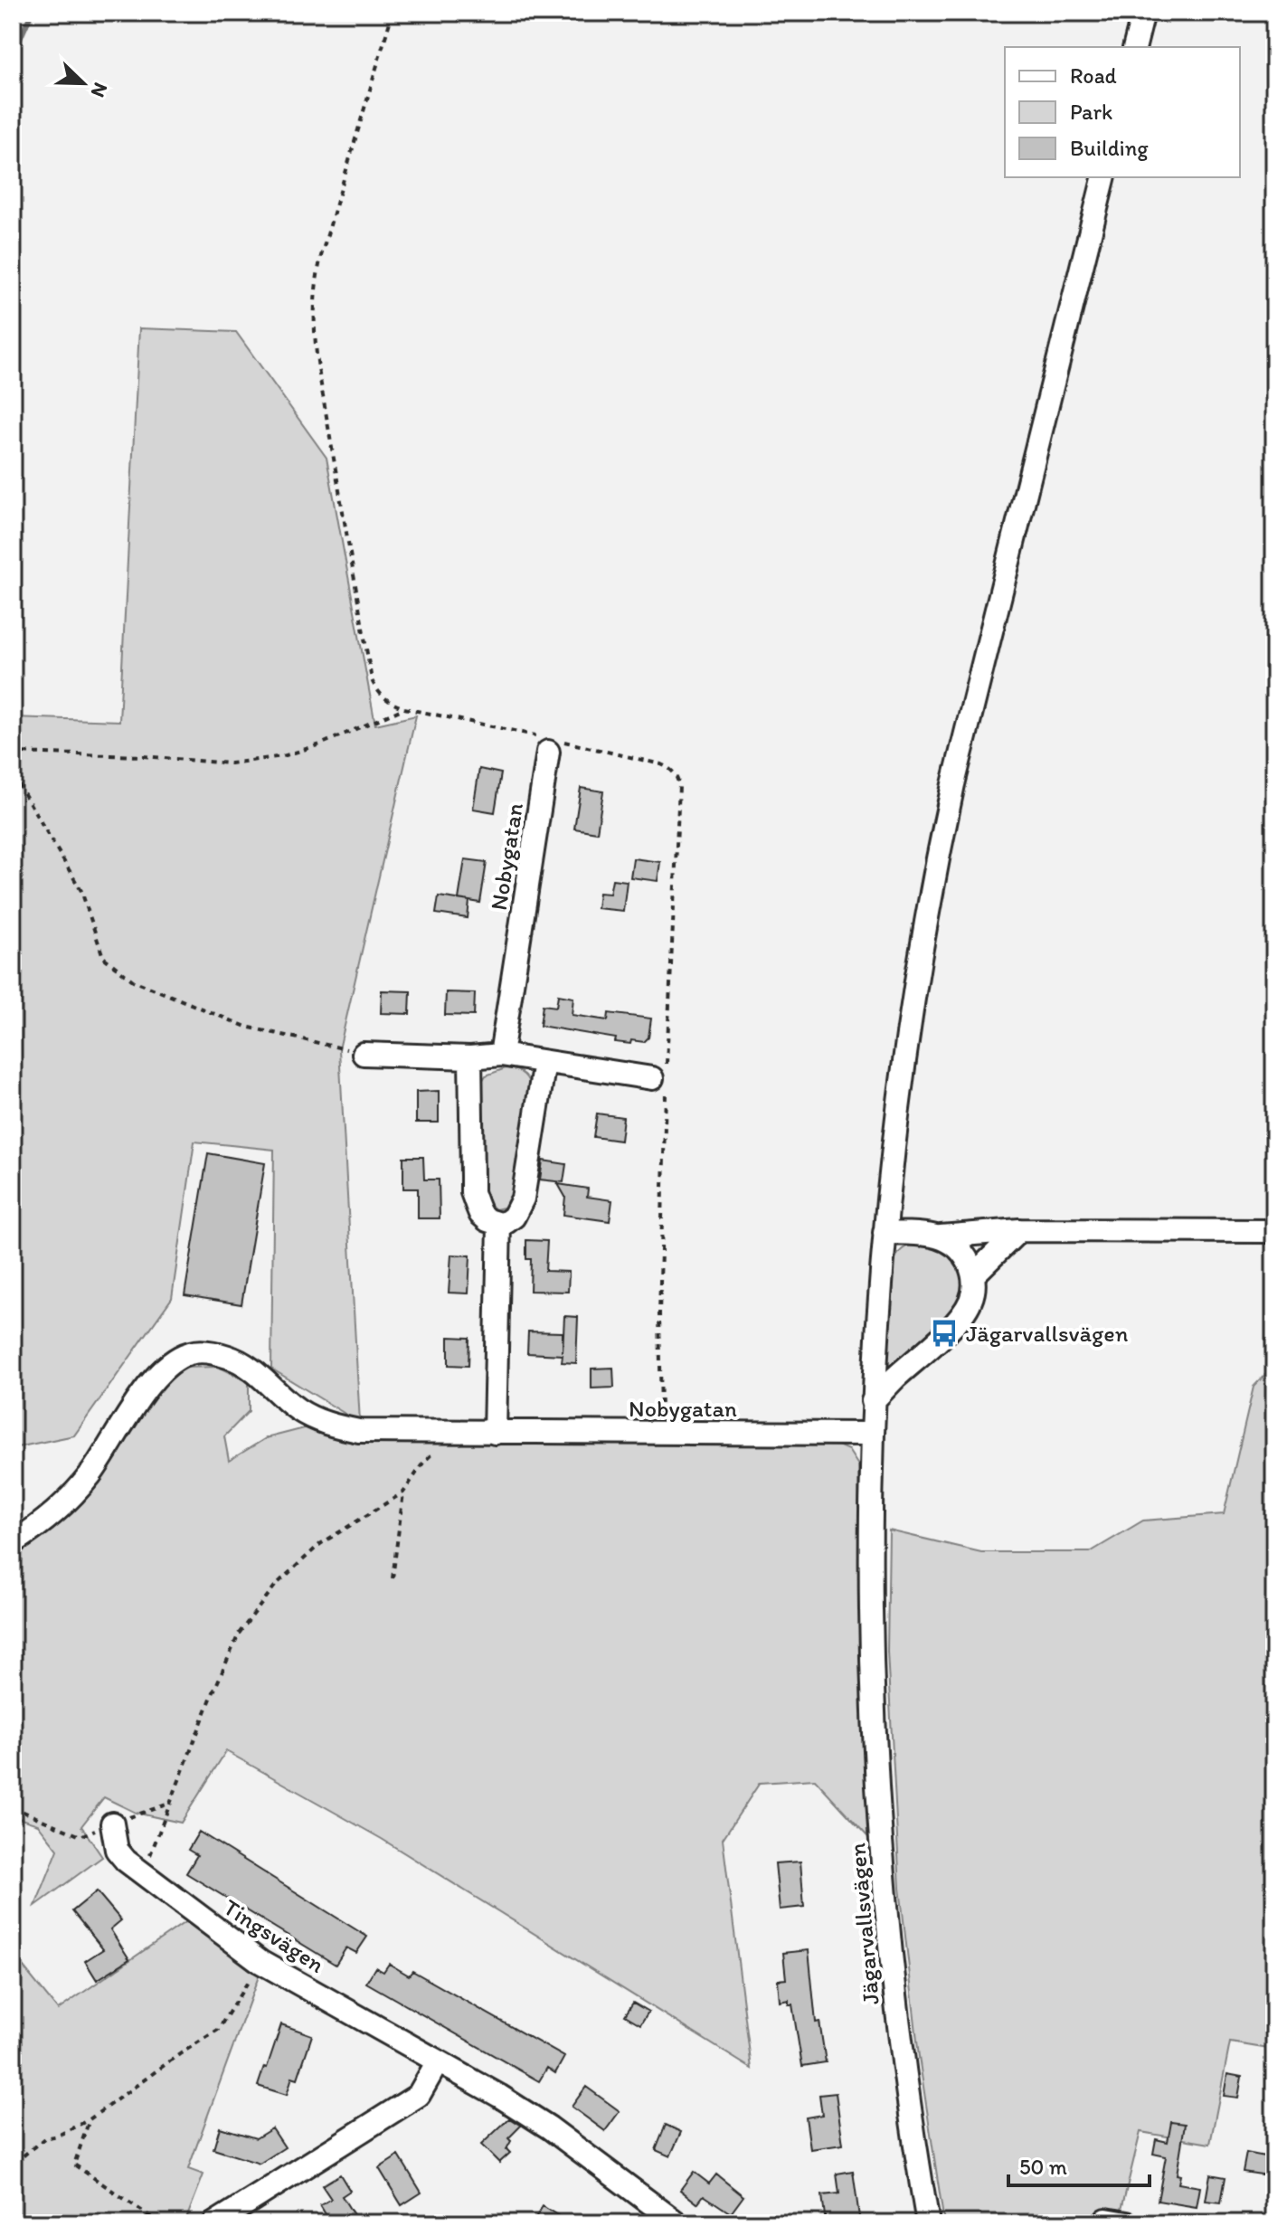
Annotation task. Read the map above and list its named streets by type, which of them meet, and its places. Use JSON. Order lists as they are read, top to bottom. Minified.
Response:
{"streets":{"street":["Nobygatan","Jägarvallsvägen","Tingsvägen"]},"crossings":[["Nobygatan","Jägarvallsvägen"]],"places":{"bus stop":["Jägarvallsvägen"]},"legend":["Road","Park","Building"],"scale_bar":"50 m","north":"bottom right"}
